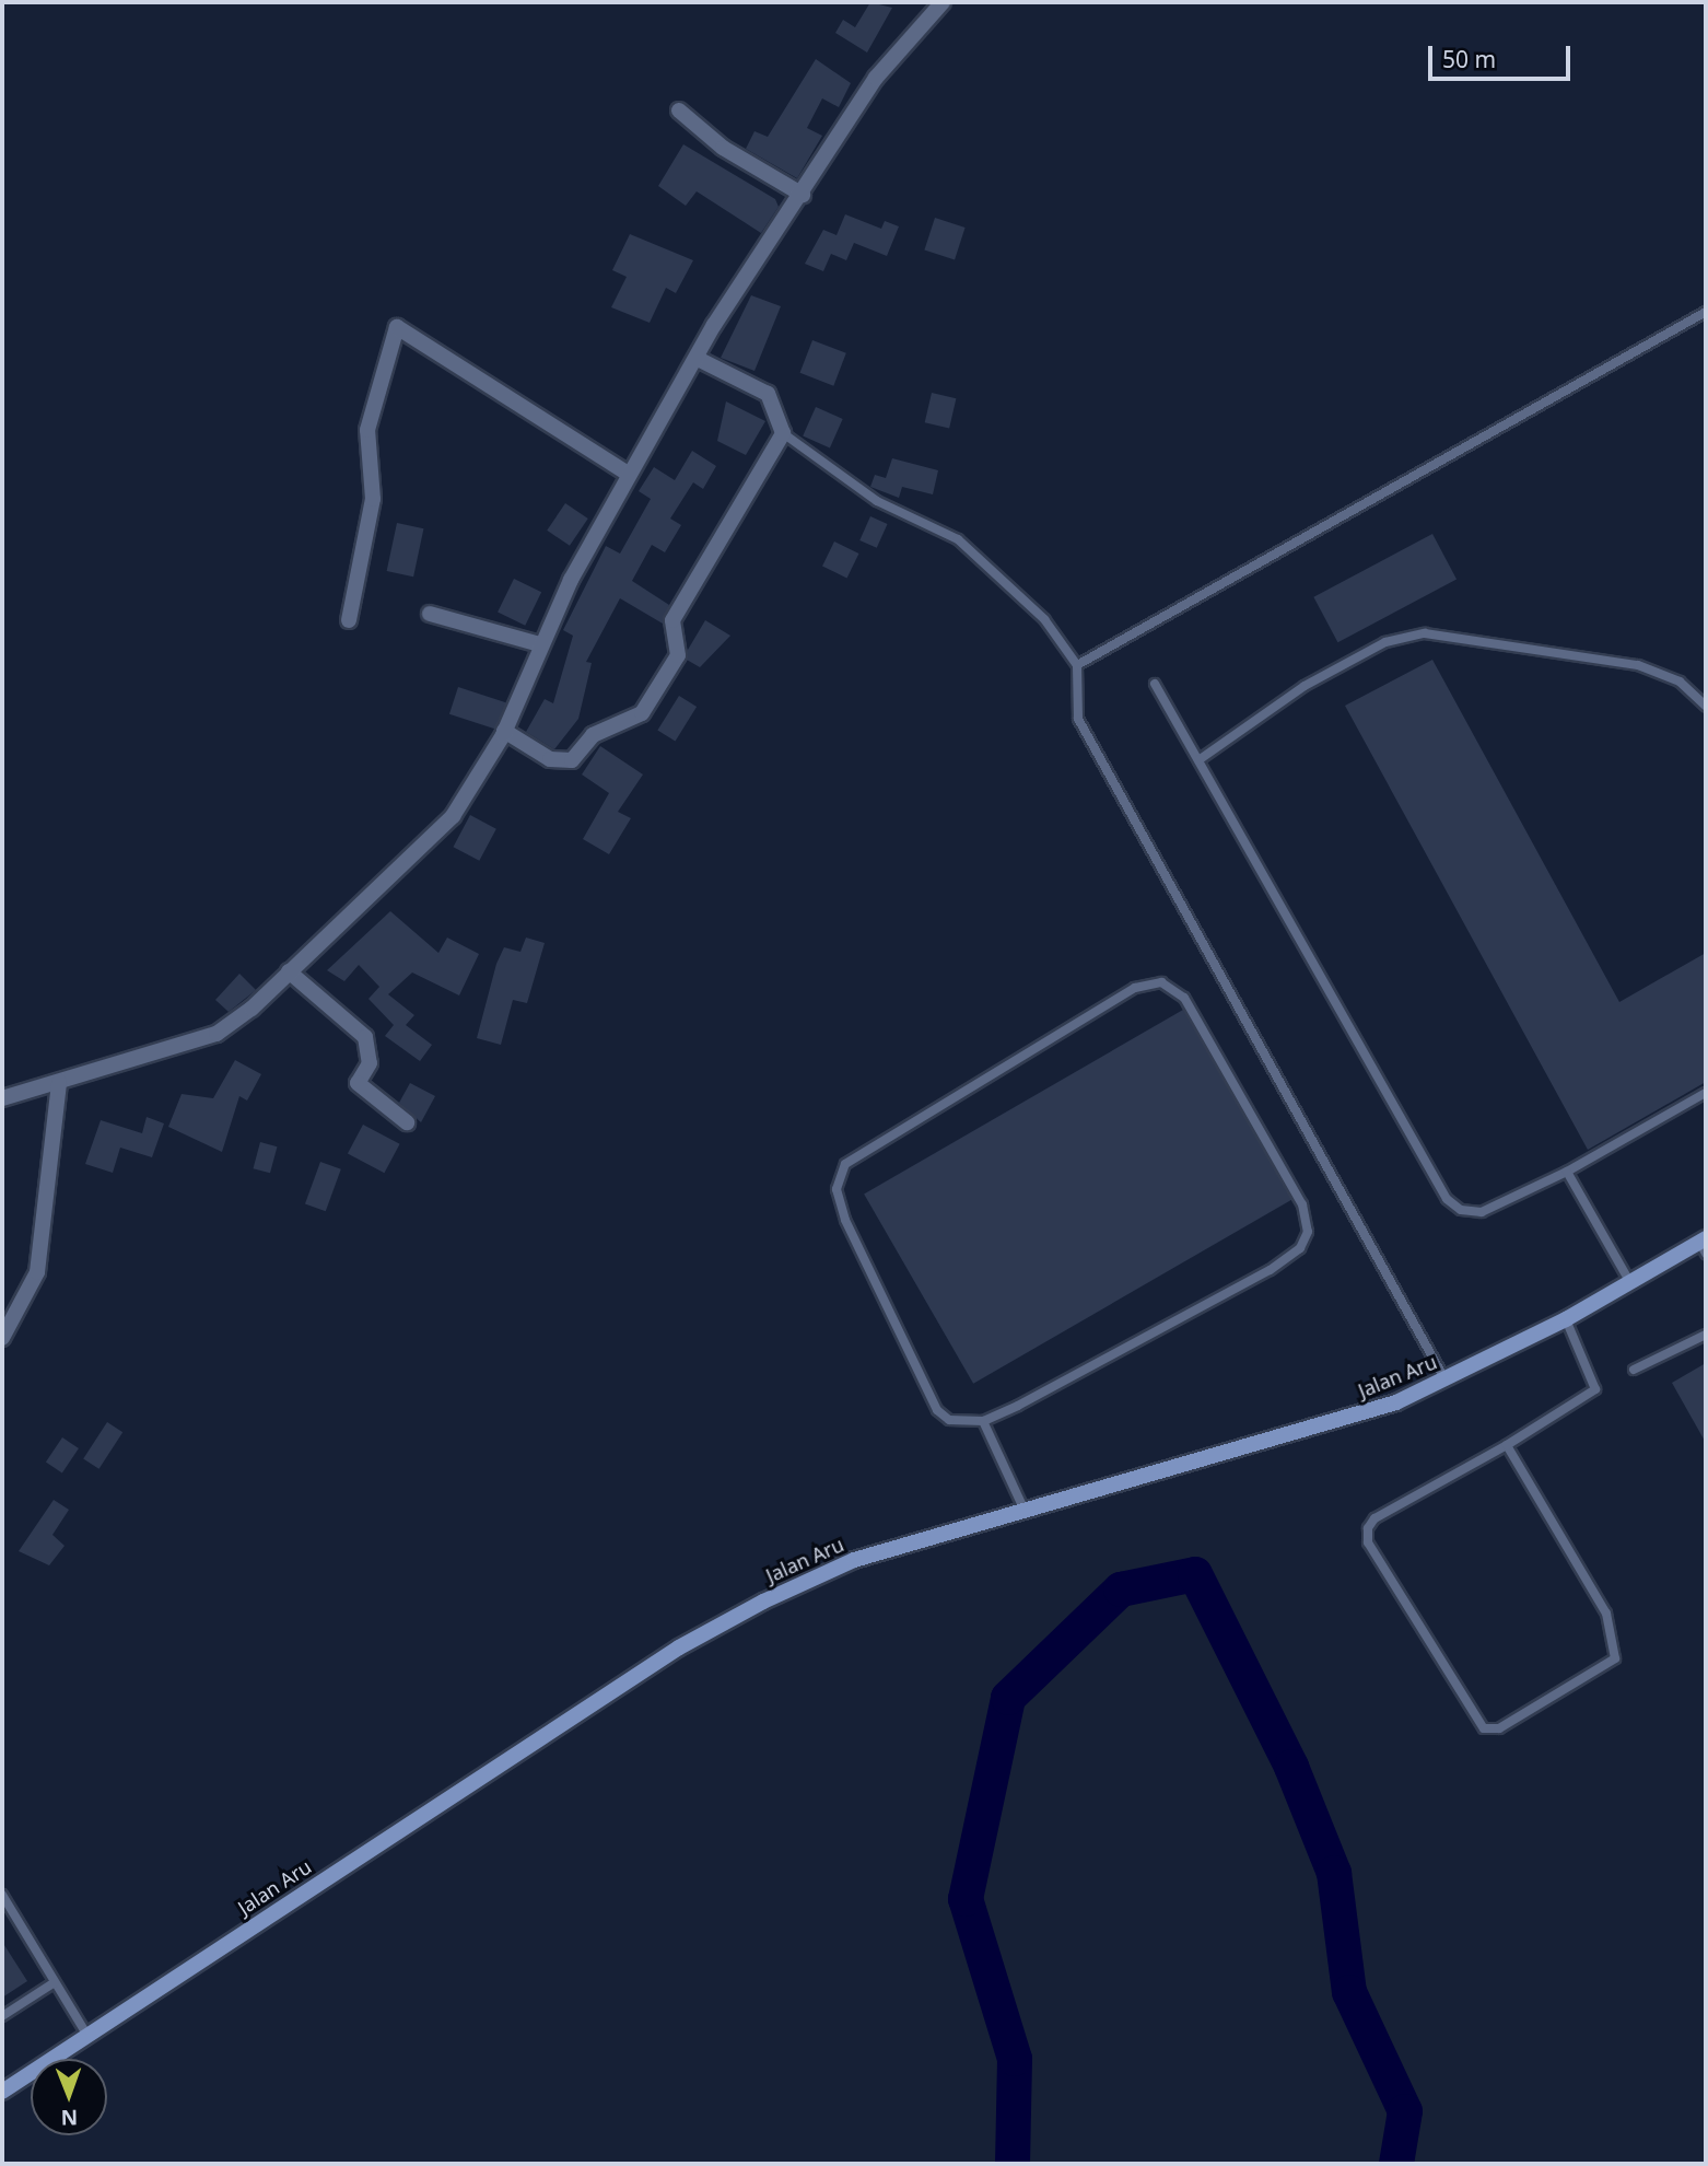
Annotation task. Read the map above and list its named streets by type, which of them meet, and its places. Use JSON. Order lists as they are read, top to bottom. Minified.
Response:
{"streets":{"street":["Jalan Aru"]},"scale_bar":"50 m","north":"bottom"}
